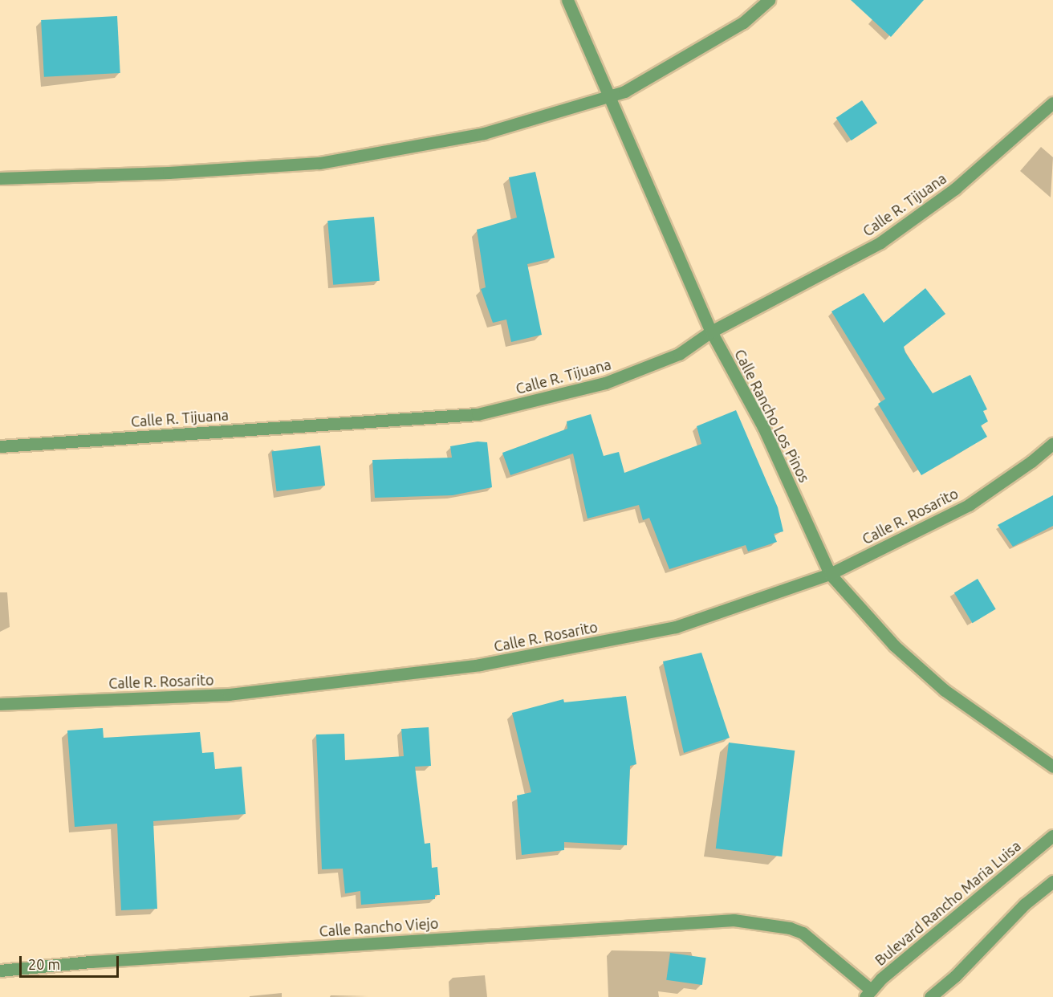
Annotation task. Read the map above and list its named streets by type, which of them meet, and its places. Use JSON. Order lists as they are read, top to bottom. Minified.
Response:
{"streets":{"street":["Calle R. Tijuana","Calle Rancho Los Pinos","Calle R. Rosarito","Bulevard Rancho Maria Luisa","Calle Rancho Viejo"]},"crossings":[["Calle R. Tijuana","Calle Rancho Los Pinos"],["Calle Rancho Los Pinos","Calle R. Rosarito"],["Bulevard Rancho Maria Luisa","Calle Rancho Viejo"]],"scale_bar":"20 m"}
